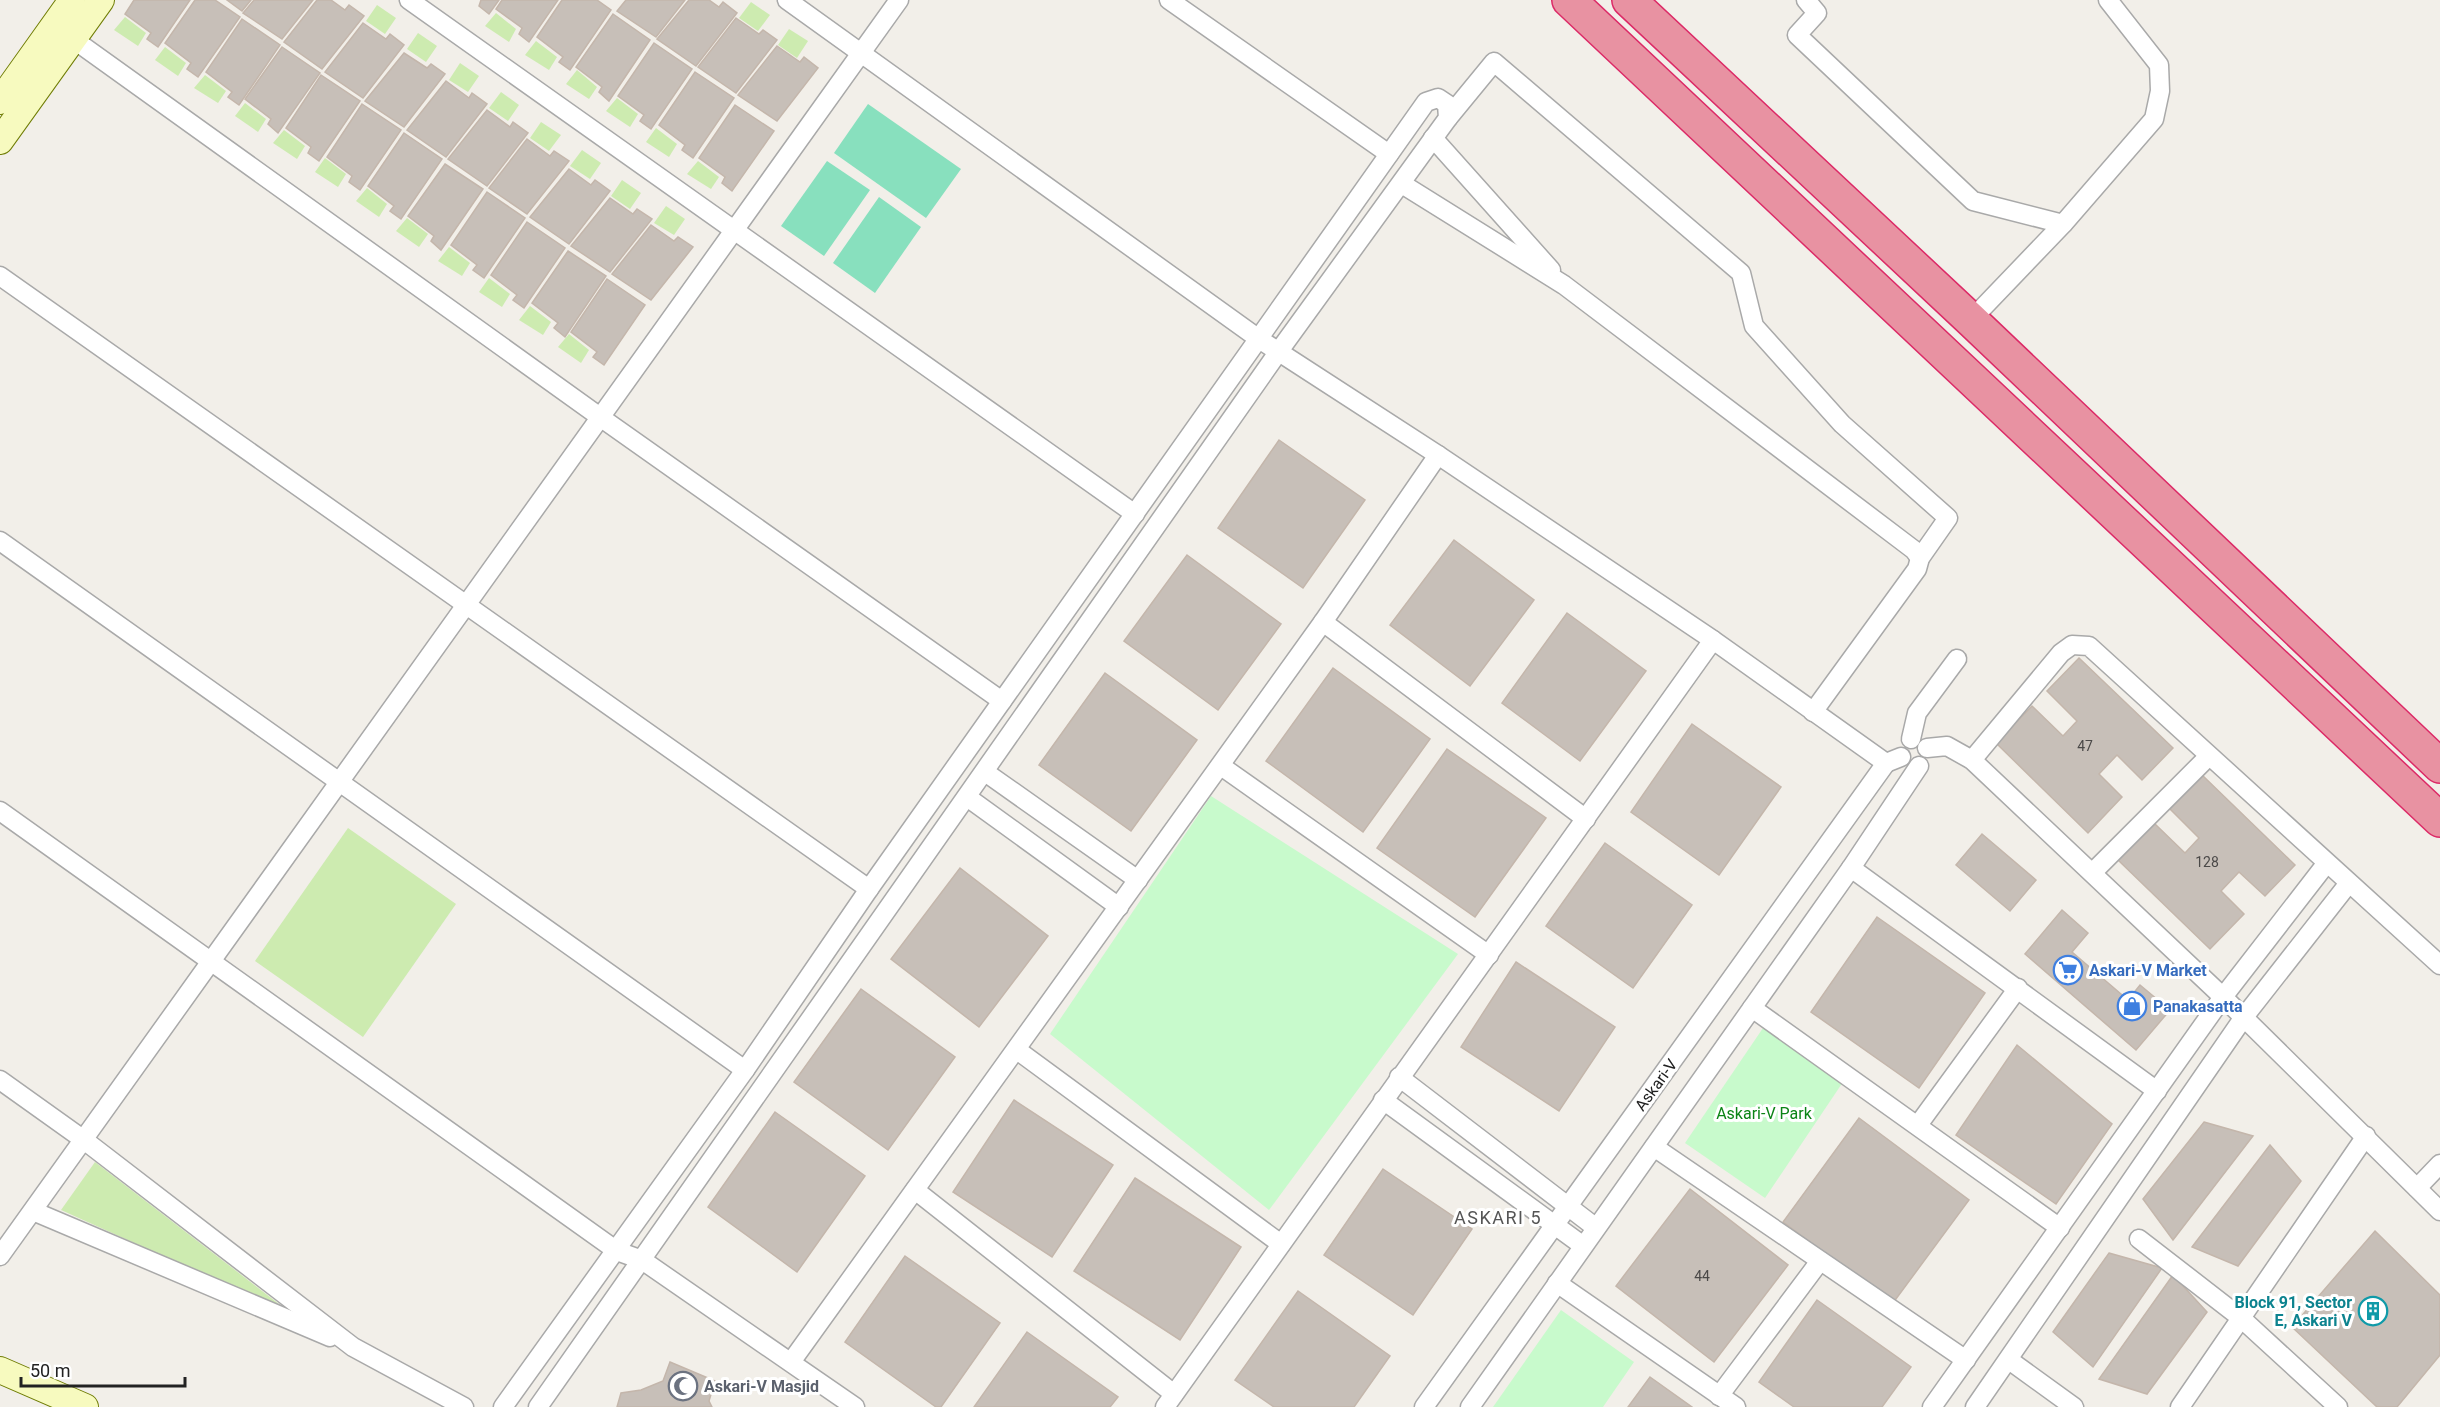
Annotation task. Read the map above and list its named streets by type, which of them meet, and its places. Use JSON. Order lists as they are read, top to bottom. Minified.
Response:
{"streets":{"street":["Askari-V"]},"districts":["ASKARI 5"],"parks":["Askari-V Park"],"places":{"supermarket":["Askari-V Market"],"shop":["Panakasatta"],"building":["Block 91, Sector E, Askari V"],"mosque":["Askari-V Masjid"]},"house_numbers":["47","128","44"],"scale_bar":"50 m"}
